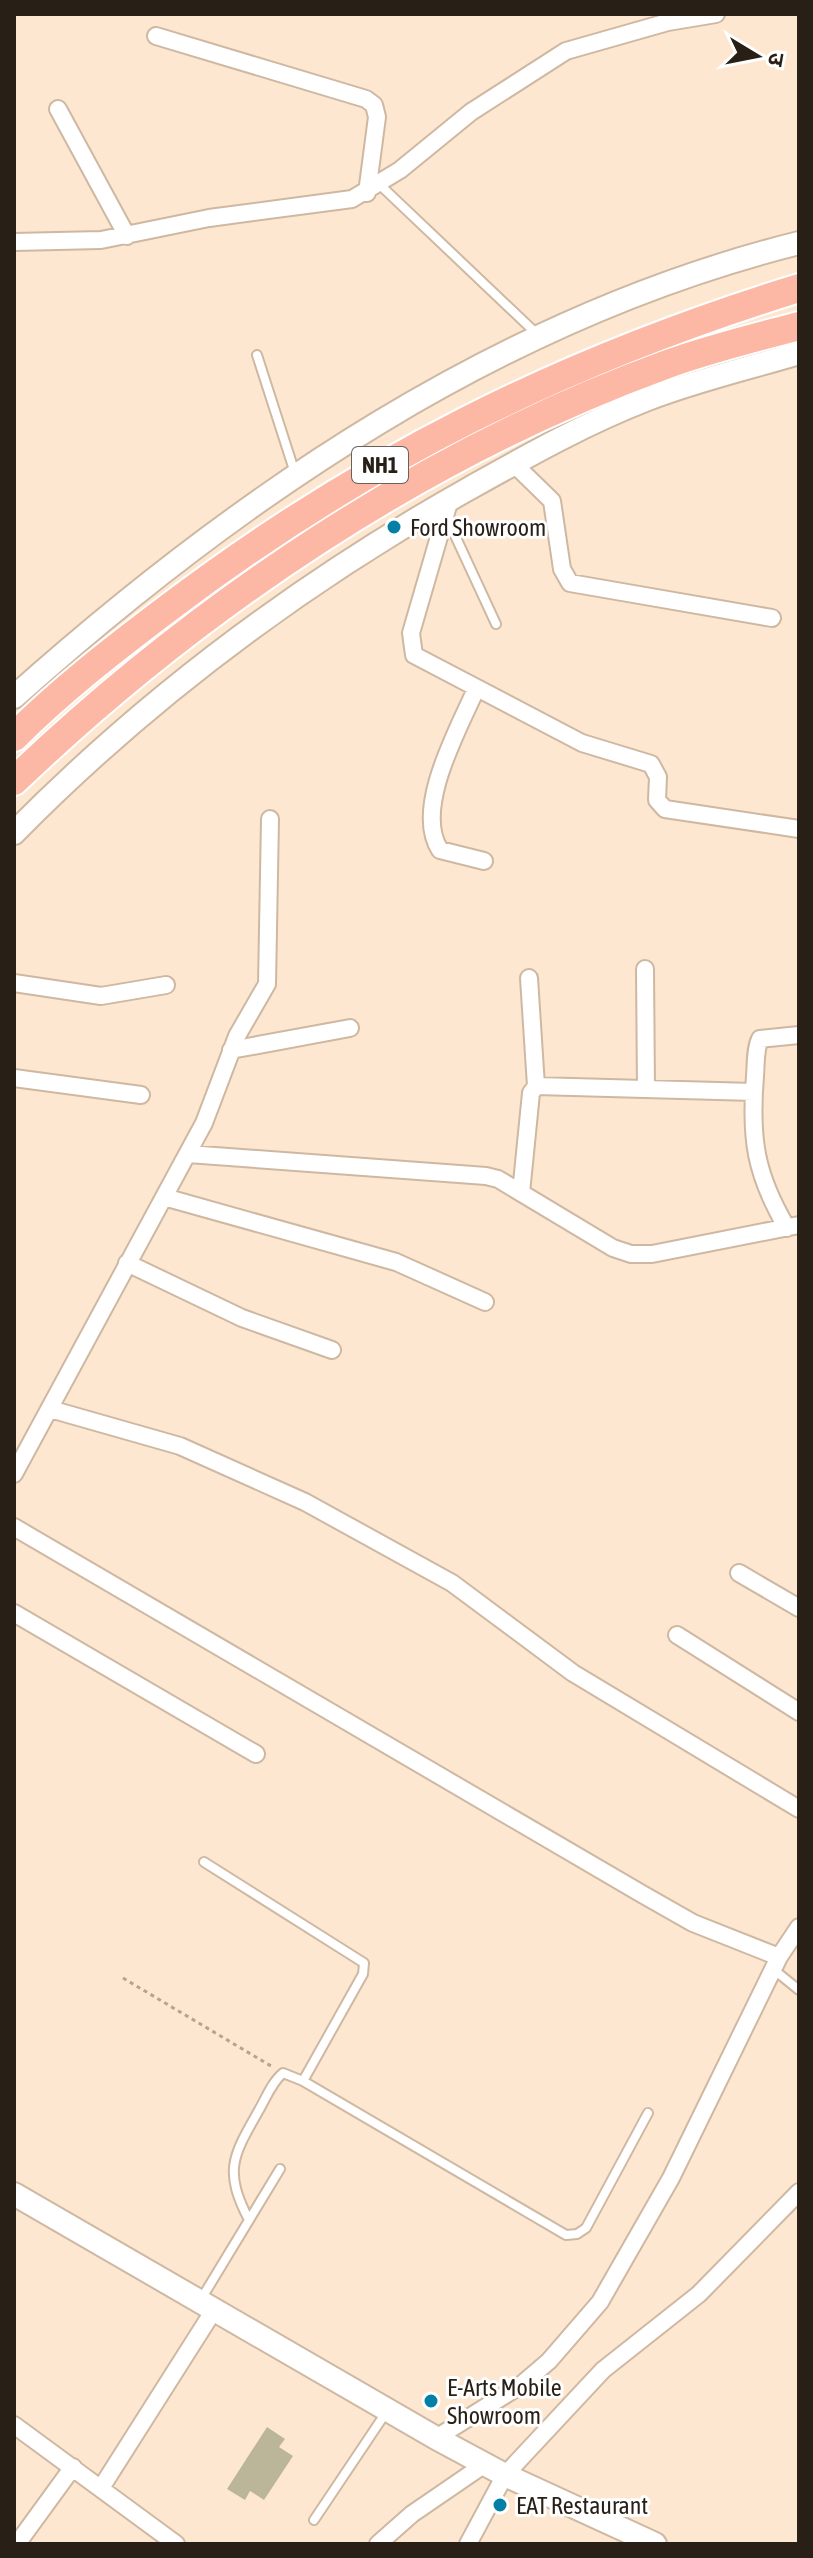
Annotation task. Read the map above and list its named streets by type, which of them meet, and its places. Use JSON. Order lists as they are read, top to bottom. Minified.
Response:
{"streets":{"highway":["NH1"]},"places":["Ford Showroom","E-Arts Mobile Showroom","EAT Restaurant"],"north":"right"}
